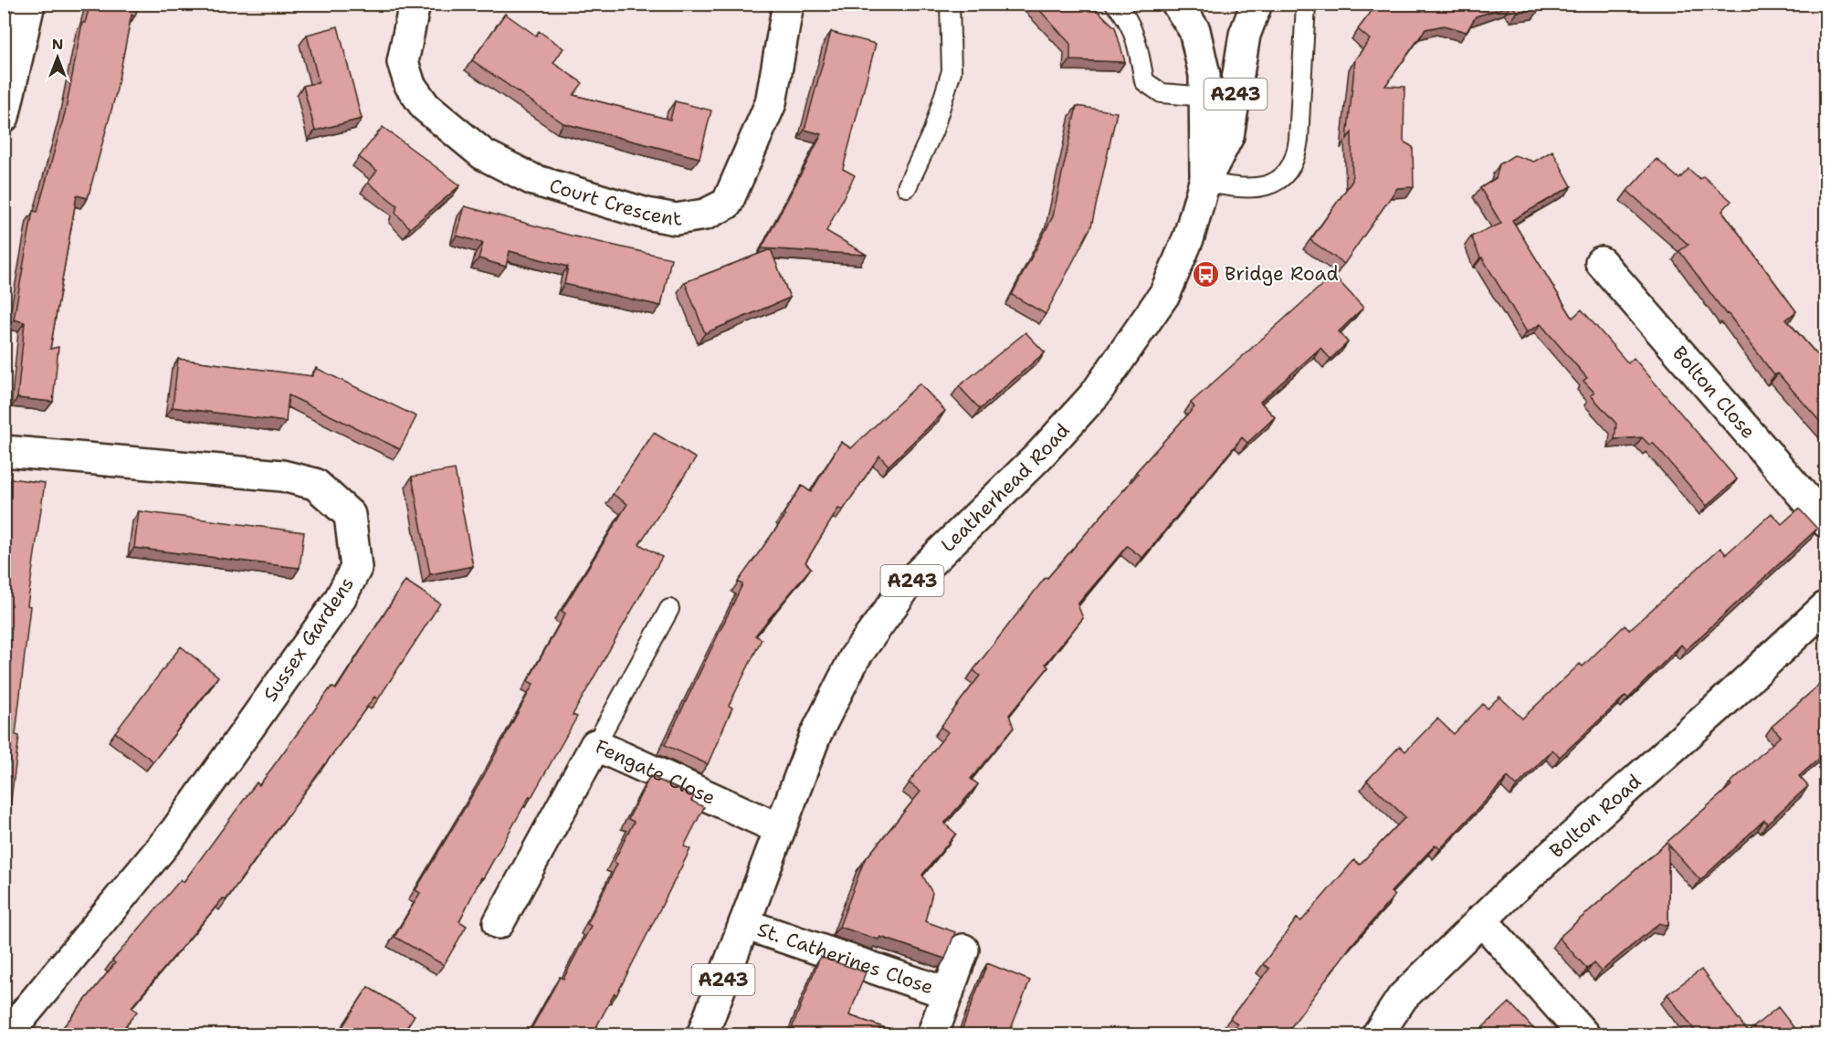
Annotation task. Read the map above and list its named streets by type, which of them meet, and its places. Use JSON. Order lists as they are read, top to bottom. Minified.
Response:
{"streets":{"main road":["A243","Court Crescent","Bolton Close","Leatherhead Road","Sussex Gardens","Fengate Close","Bolton Road","St. Catherines Close"]},"crossings":[["A243","Leatherhead Road"],["Leatherhead Road","Fengate Close"],["Leatherhead Road","St. Catherines Close"]],"places":{"bus stop":["Bridge Road"]},"north":"top"}
